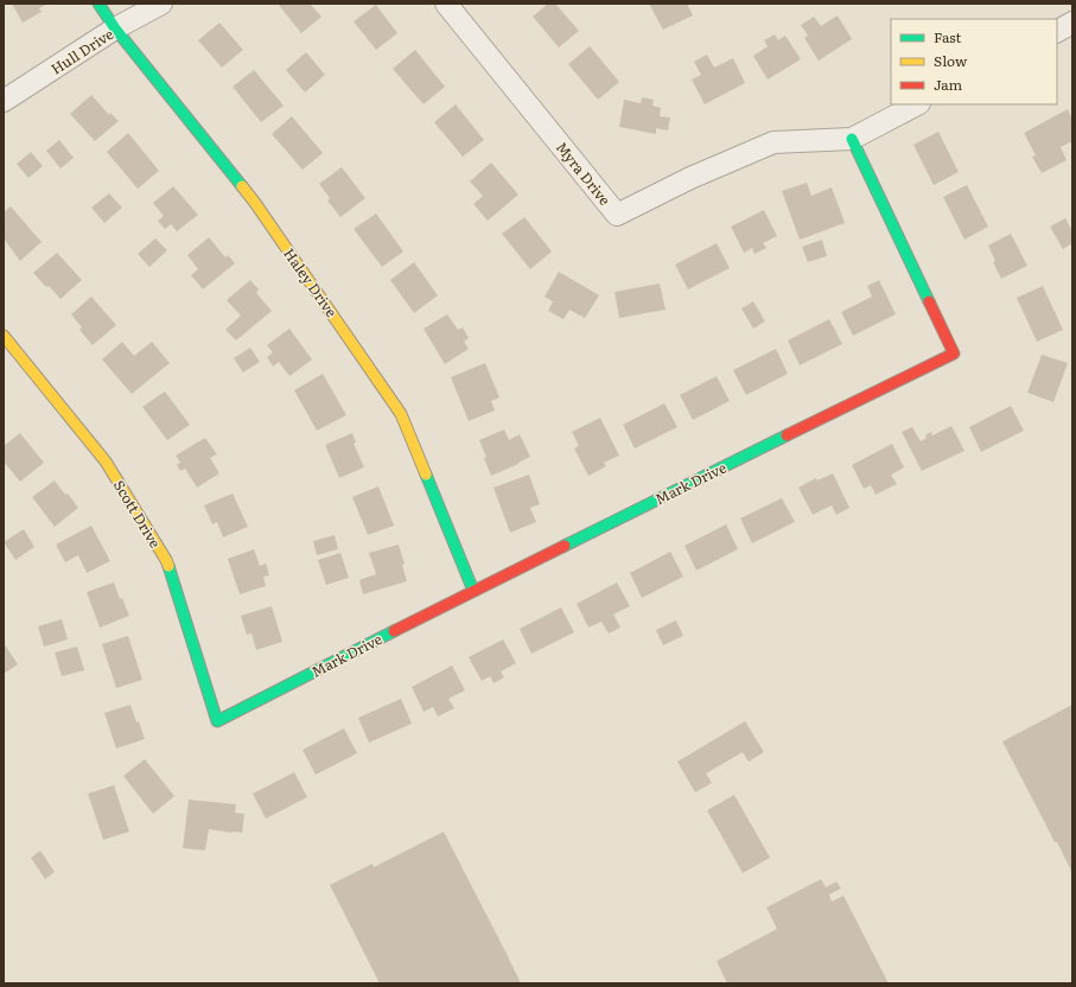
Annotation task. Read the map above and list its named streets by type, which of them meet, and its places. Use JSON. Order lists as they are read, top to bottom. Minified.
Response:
{"streets":{"street":["Hull Drive","Myra Drive","Haley Drive","Mark Drive","Scott Drive"]},"crossings":[["Hull Drive","Haley Drive"],["Myra Drive","Mark Drive"],["Haley Drive","Mark Drive"],["Mark Drive","Scott Drive"]],"legend":["Fast","Slow","Jam"]}
